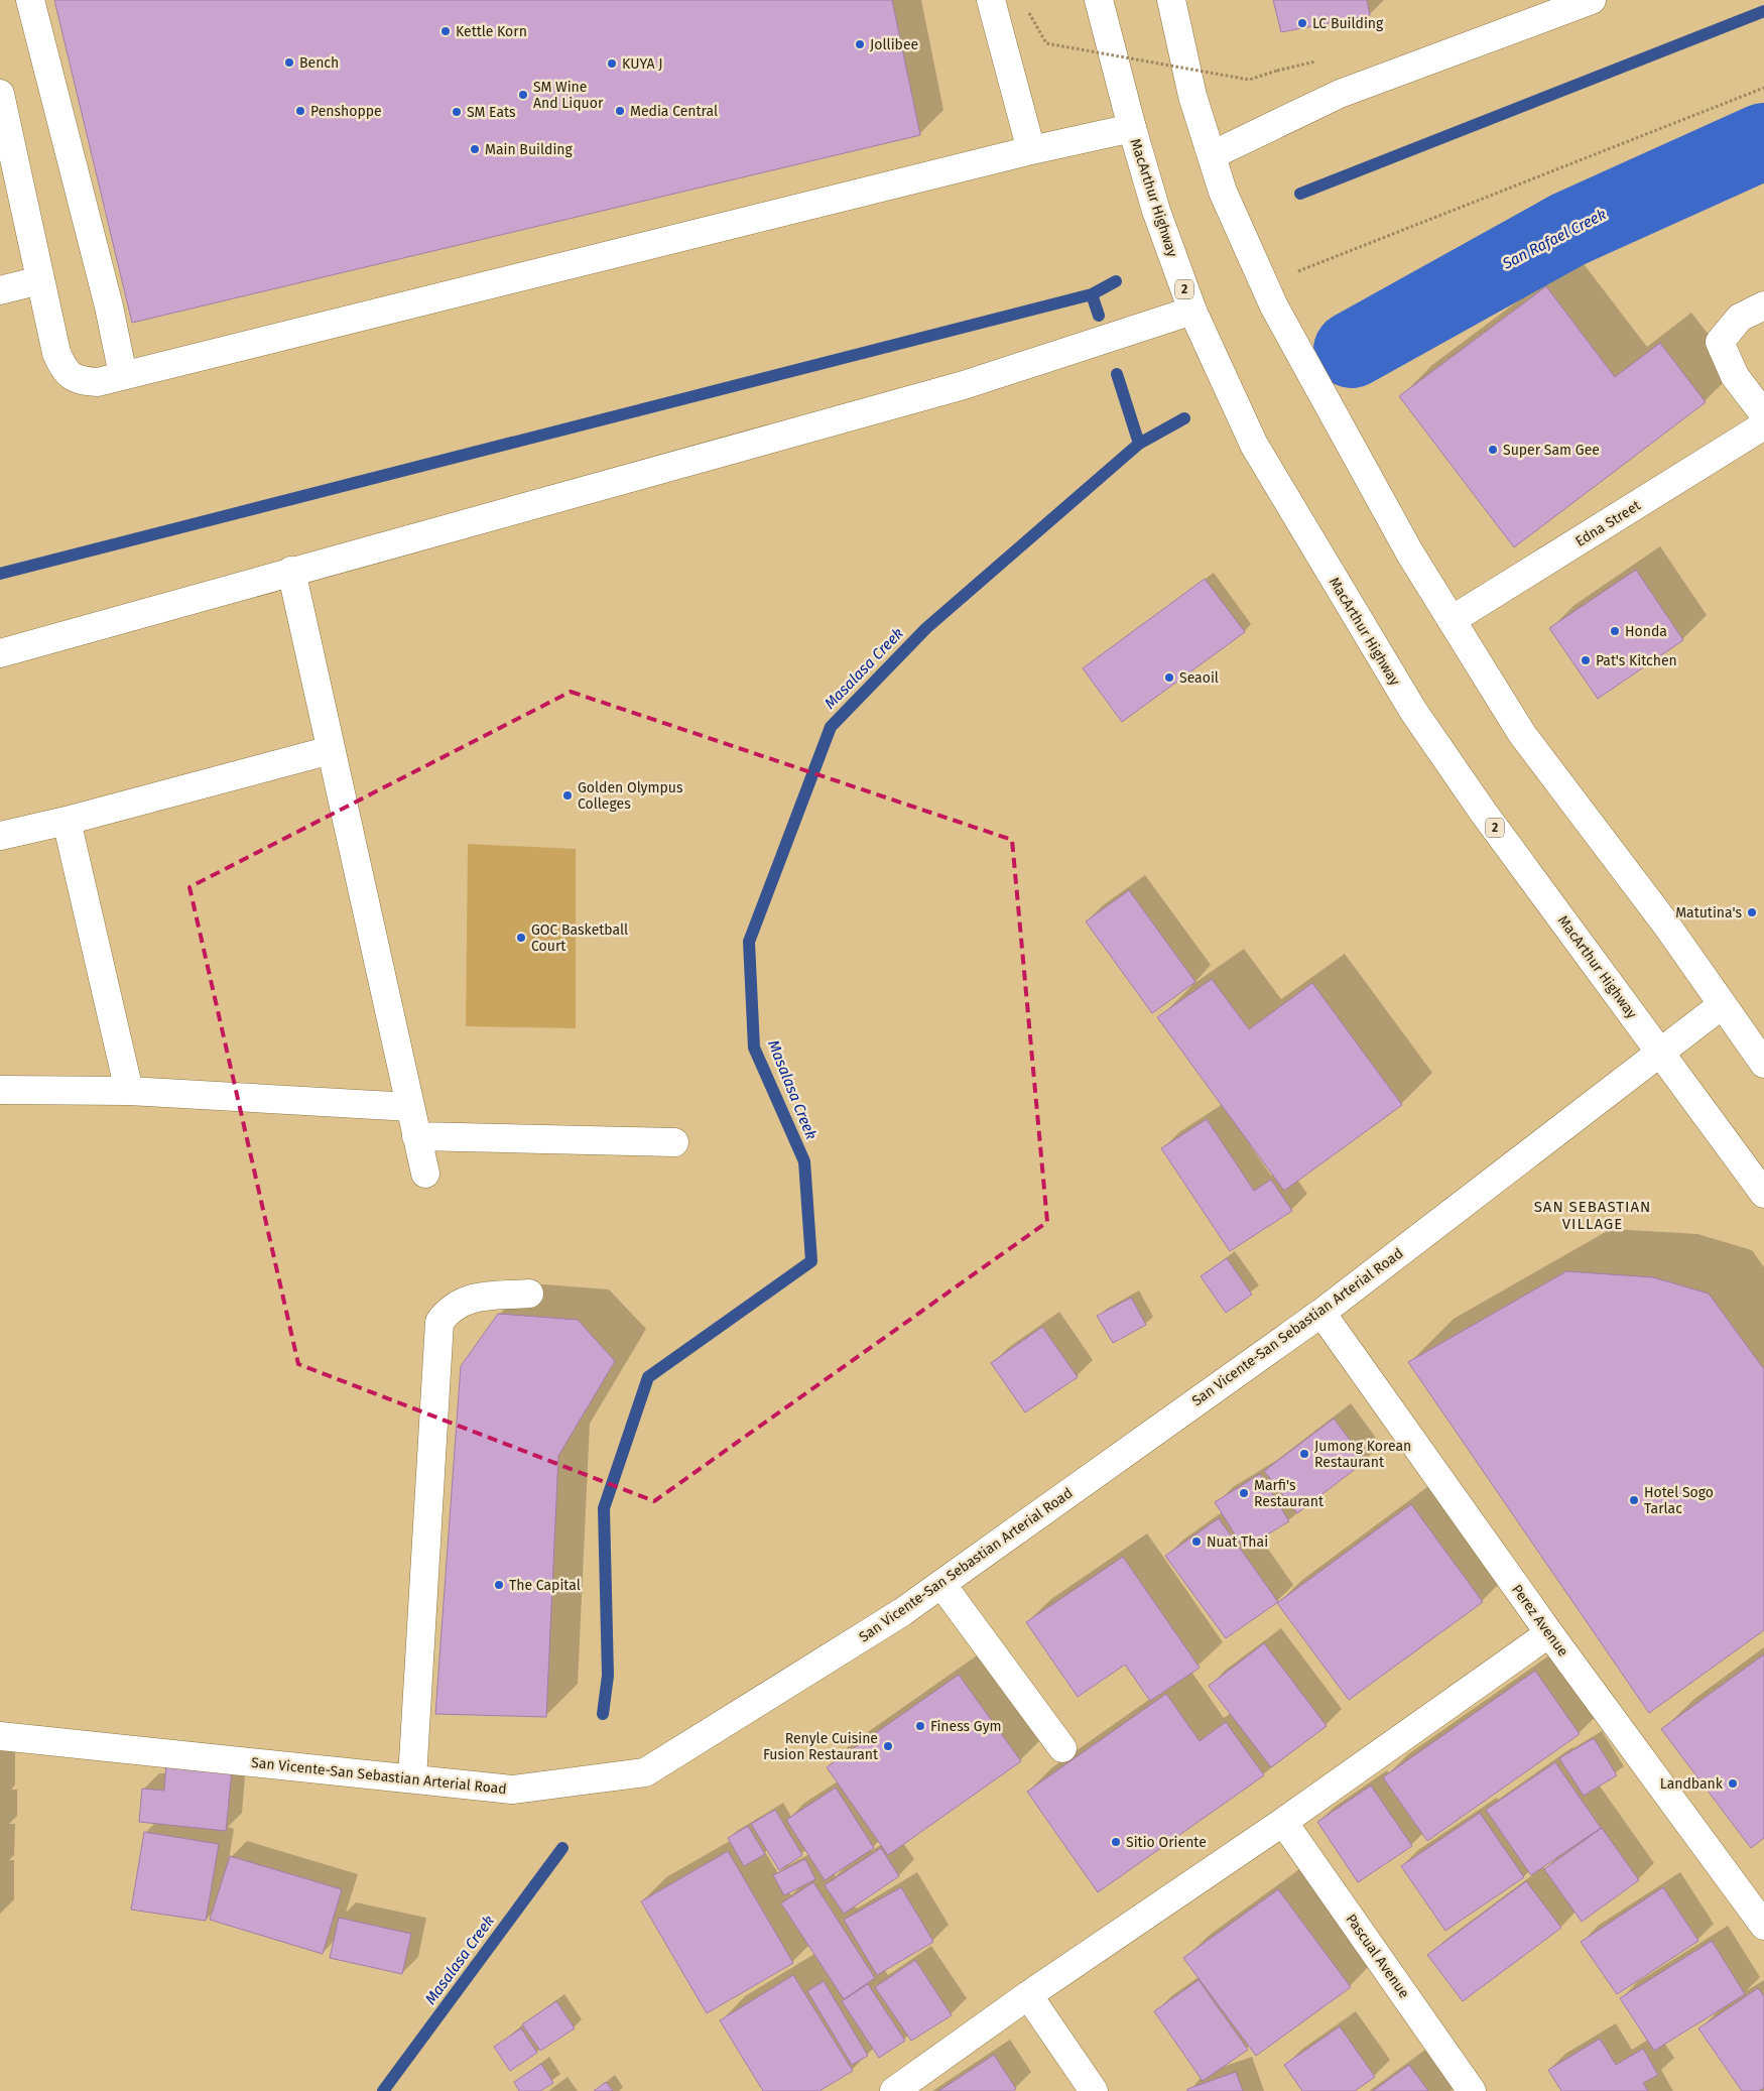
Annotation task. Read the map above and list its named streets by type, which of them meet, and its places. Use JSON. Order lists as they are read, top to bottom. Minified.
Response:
{"streets":{"main road":["MacArthur Highway","2","Edna Street","San Vicente-San Sebastian Arterial Road","Perez Avenue","Pascual Avenue"]},"crossings":[["MacArthur Highway","San Vicente-San Sebastian Arterial Road"],["San Vicente-San Sebastian Arterial Road","Perez Avenue"]],"districts":["SAN SEBASTIAN VILLAGE"],"water":["San Rafael Creek","Masalasa Creek"],"places":["LC Building","Kettle Korn","Jollibee","Bench","KUYA J","SM Wine And Liquor","Penshoppe","Media Central","SM Eats","Main Building","Super Sam Gee","Honda","Pat's Kitchen","Seaoil","Golden Olympus Colleges","Matutina's","GOC Basketball Court","Jumong Korean Restaurant","Marfi's Restaurant","Hotel Sogo Tarlac","Nuat Thai","The Capital","Finess Gym","Renyle Cuisine Fusion Restaurant","Landbank","Sitio Oriente"]}
